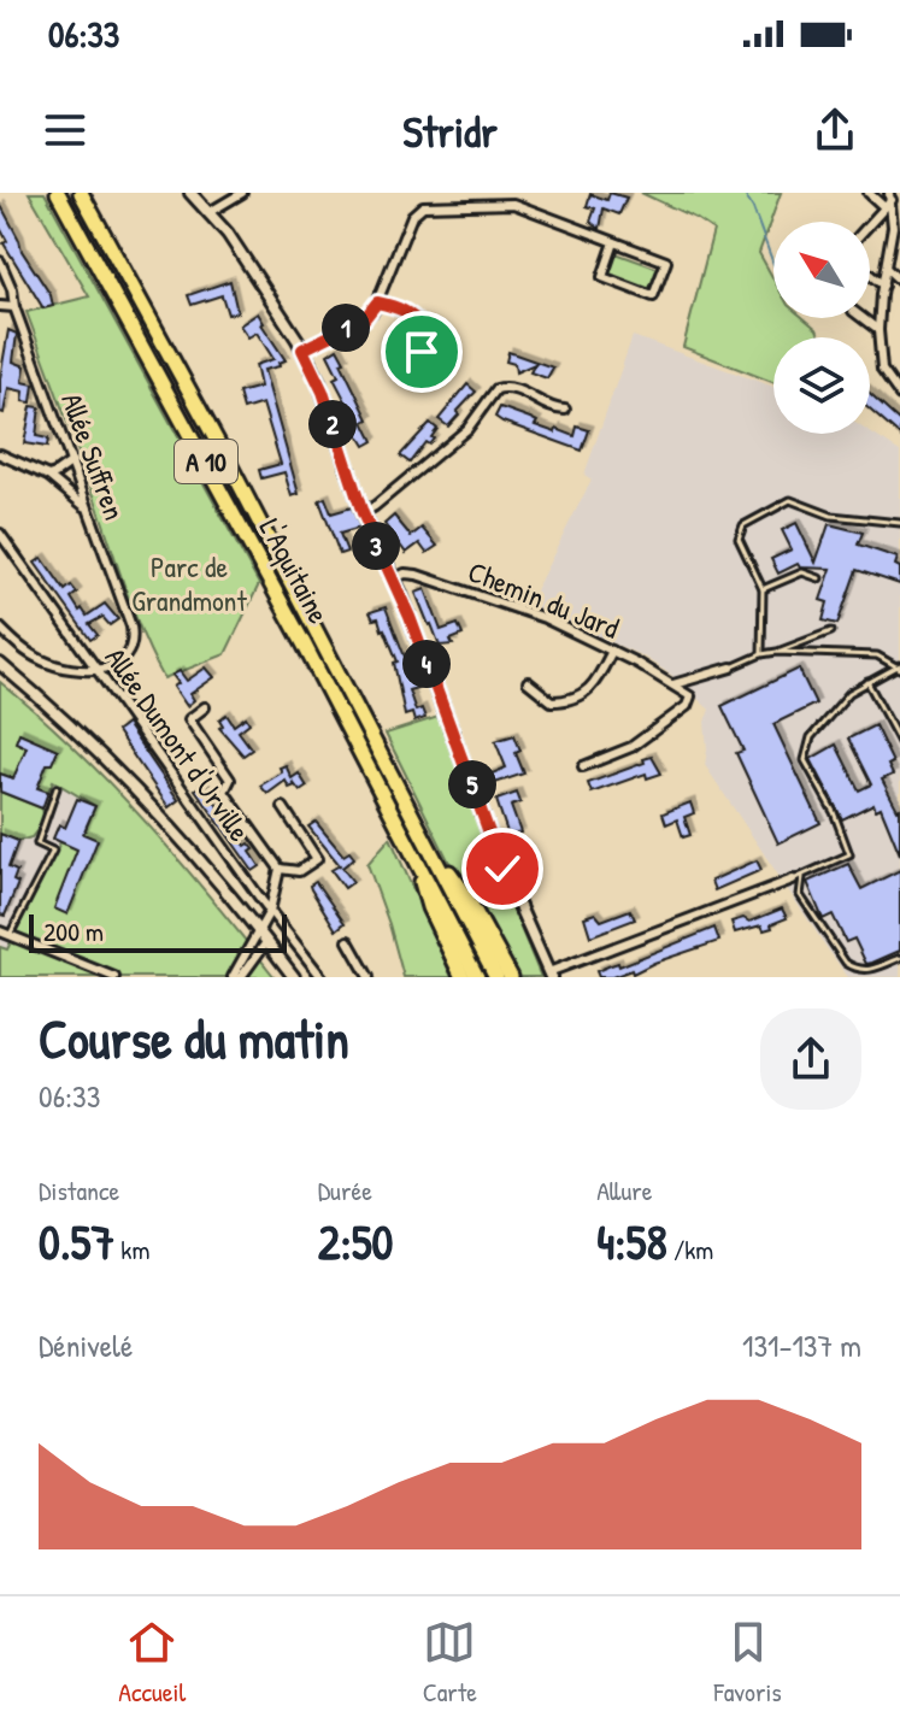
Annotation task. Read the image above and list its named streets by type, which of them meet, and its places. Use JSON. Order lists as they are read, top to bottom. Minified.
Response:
{"streets":{"highway":["A 10","L'Aquitaine"],"street":["Allée Suffren","Chemin du Jard","Allée Dumont d'Urville"]},"crossings":[["Allée Suffren","Allée Dumont d'Urville"]],"parks":["Parc de Grandmont"],"scale_bar":"200 m","north":"top left","page":{"status":"06:33","header":"Stridr","pins":["1","2","3","4","5"],"scale":"200 m","heading":["Course du matin","06:33"],"stats":[["Distance","0.57 km"],["Durée","2:50"],["Allure","4:58 /km"]],"chart":["Dénivelé","131–137 m"],"tabs":["Accueil","Carte","Favoris"]}}
